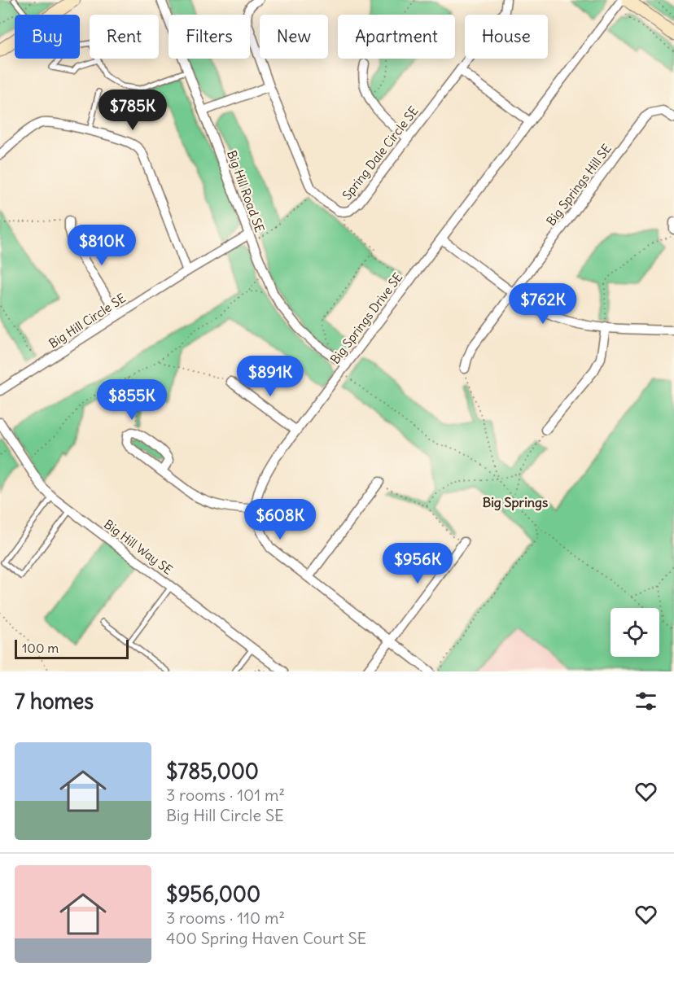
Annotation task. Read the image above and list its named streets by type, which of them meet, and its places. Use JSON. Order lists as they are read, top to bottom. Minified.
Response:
{"streets":{"street":["Spring Dale Circle SE","Big Springs Hill SE","Big Hill Road SE","Big Springs Drive SE","Big Hill Circle SE","Big Hill Way SE"]},"crossings":[["Big Hill Road SE","Big Springs Drive SE"],["Big Hill Road SE","Big Hill Circle SE"]],"districts":["Big Springs"],"scale_bar":"100 m","page":{"chip":["Buy","Rent","Filters","New","Apartment","House"],"price":["$785K","$810K","$762K","$891K","$855K","$608K","$956K"],"scale":"100 m","heading":"7 homes","list":[{"name":"$785,000","note":"3 rooms · 101 m² · Big Hill Circle SE"},{"name":"$956,000","note":"3 rooms · 110 m² · 400 Spring Haven Court SE"}]}}
